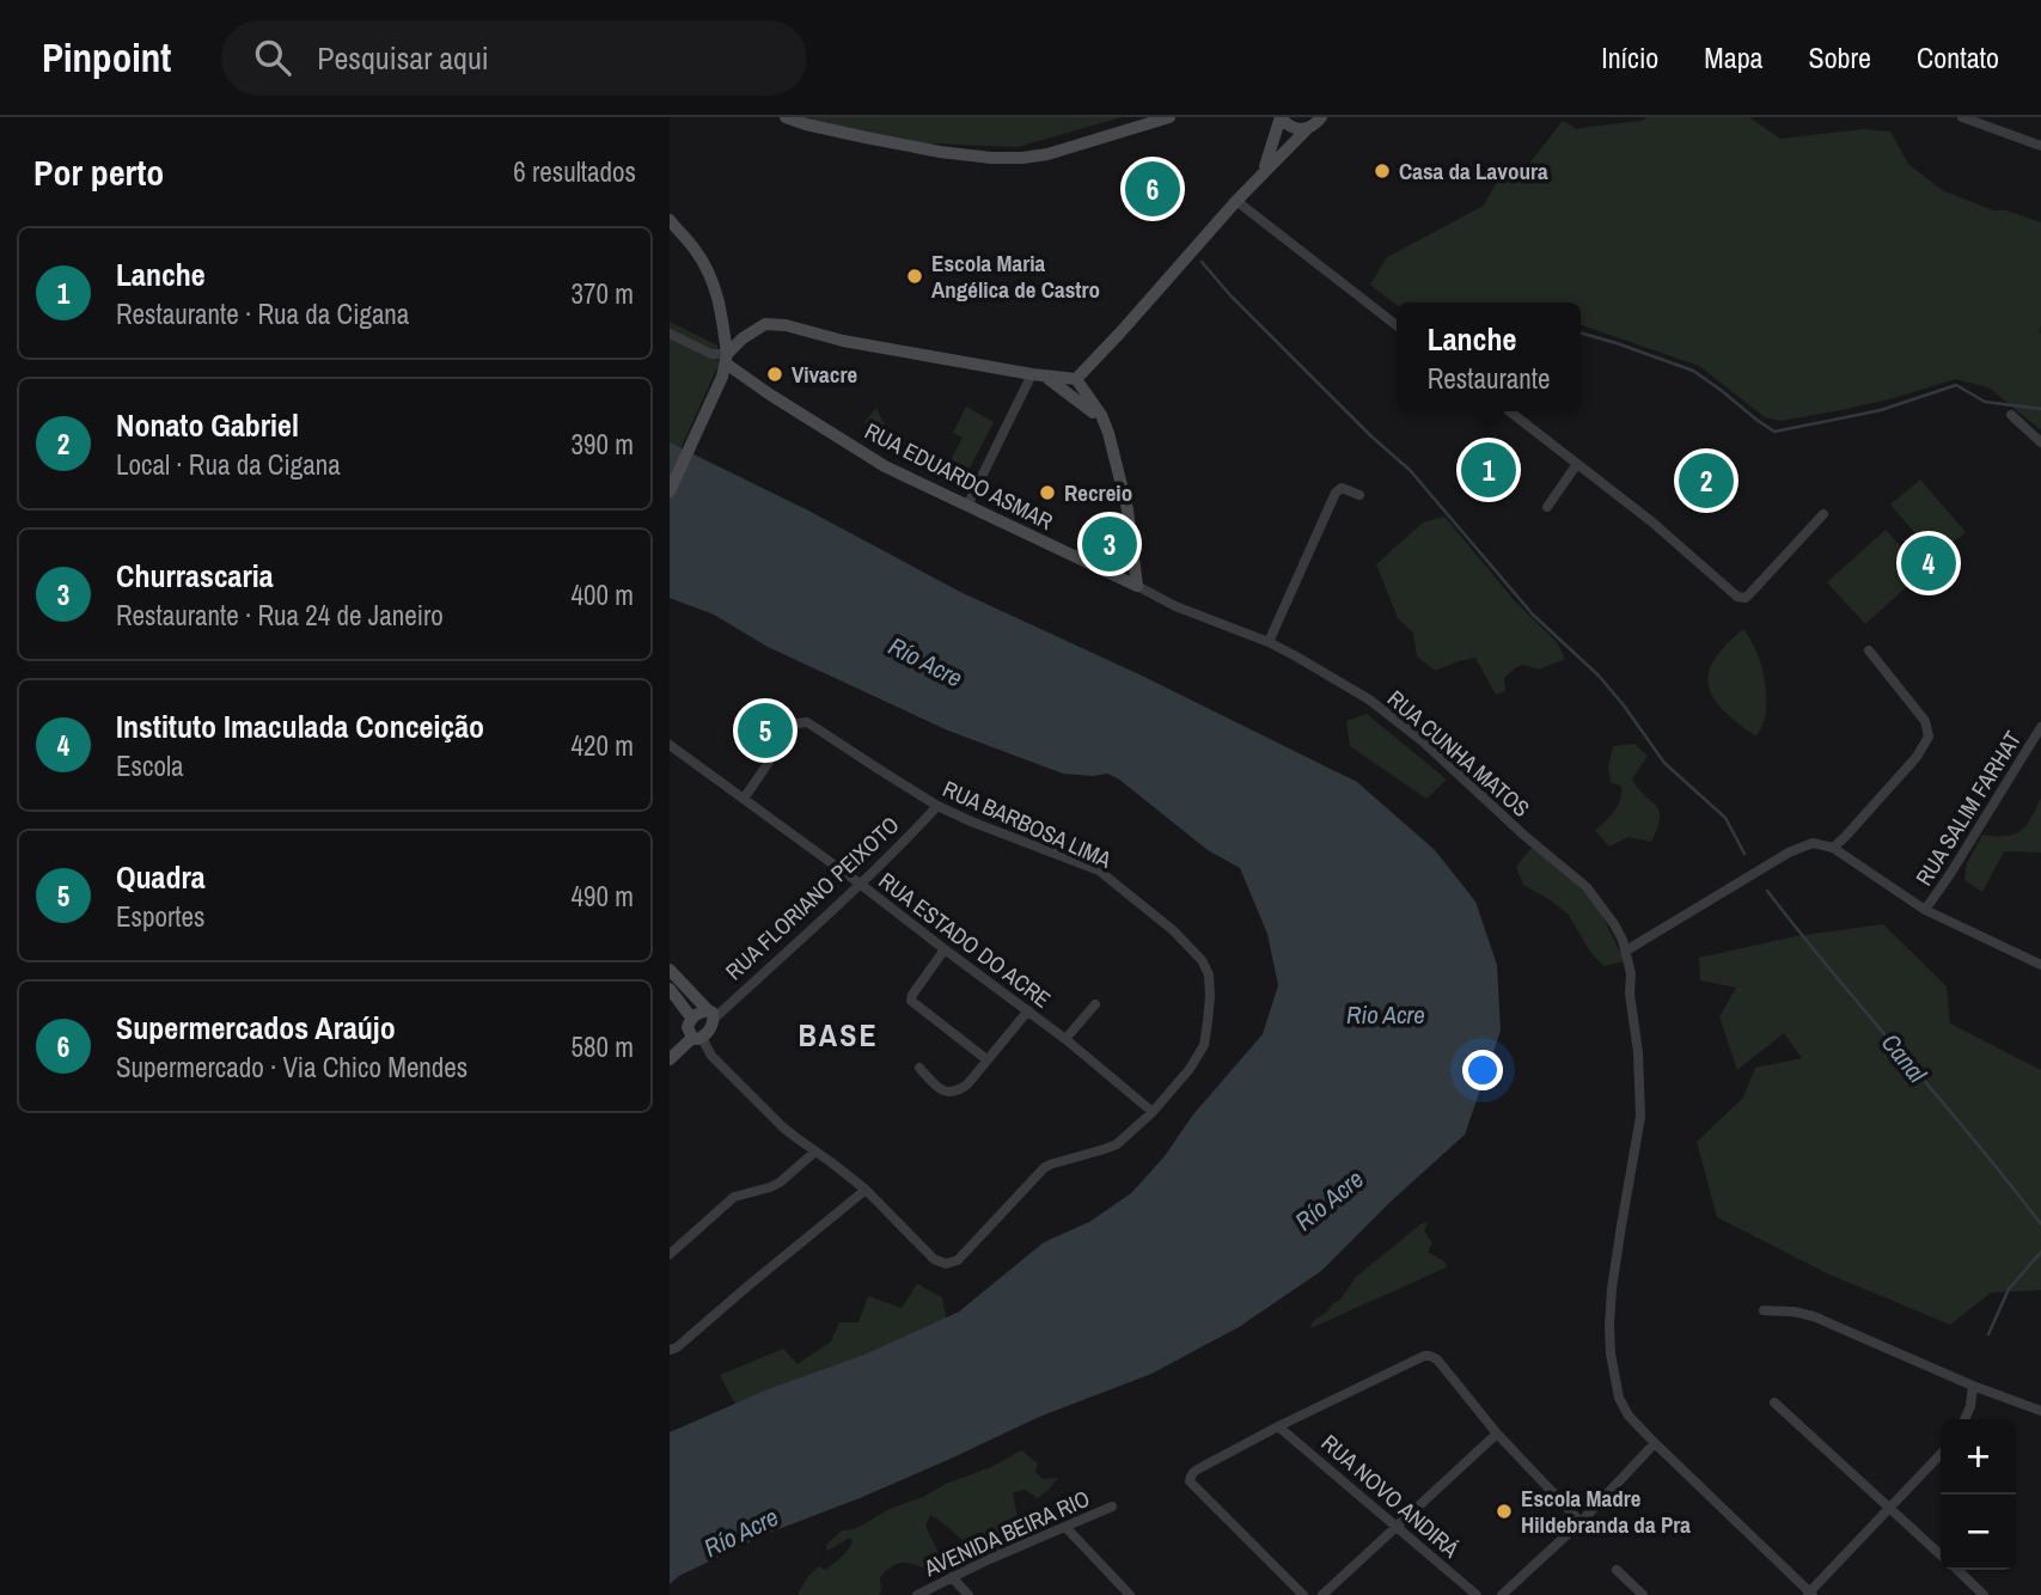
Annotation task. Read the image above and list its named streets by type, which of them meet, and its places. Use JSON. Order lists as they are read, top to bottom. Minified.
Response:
{"streets":{"main road":["RUA EDUARDO ASMAR","RUA FLORIANO PEIXOTO"],"street":["RUA CUNHA MATOS","RUA SALIM FARHAT","RUA BARBOSA LIMA","RUA ESTADO DO ACRE","RUA NOVO ANDIRÁ","AVENIDA BEIRA RIO"]},"crossings":[["RUA EDUARDO ASMAR","RUA CUNHA MATOS"],["RUA BARBOSA LIMA","RUA FLORIANO PEIXOTO"],["RUA BARBOSA LIMA","RUA ESTADO DO ACRE"],["RUA FLORIANO PEIXOTO","RUA ESTADO DO ACRE"]],"districts":["BASE"],"water":["Río Acre","Rio Acre","Canal"],"places":["Casa da Lavoura","Escola Maria Angélica de Castro","Vivacre","Recreio","Escola Madre Hildebranda da Pra"],"page":{"header":"Pinpoint","search":"Pesquisar aqui","nav":["Início","Mapa","Sobre","Contato"],"heading":["Por perto","6 resultados"],"pins":["6","1","2","3","4","5"],"list":[{"mark":"1","name":"Lanche","note":"Restaurante · Rua da Cigana","value":"370 m"},{"mark":"2","name":"Nonato Gabriel","note":"Local · Rua da Cigana","value":"390 m"},{"mark":"3","name":"Churrascaria","note":"Restaurante · Rua 24 de Janeiro","value":"400 m"},{"mark":"4","name":"Instituto Imaculada Conceição","note":"Escola","value":"420 m"},{"mark":"5","name":"Quadra","note":"Esportes","value":"490 m"},{"mark":"6","name":"Supermercados Araújo","note":"Supermercado · Via Chico Mendes","value":"580 m"}],"popup":["Lanche","Restaurante"],"map_buttons":["+","−"]}}
